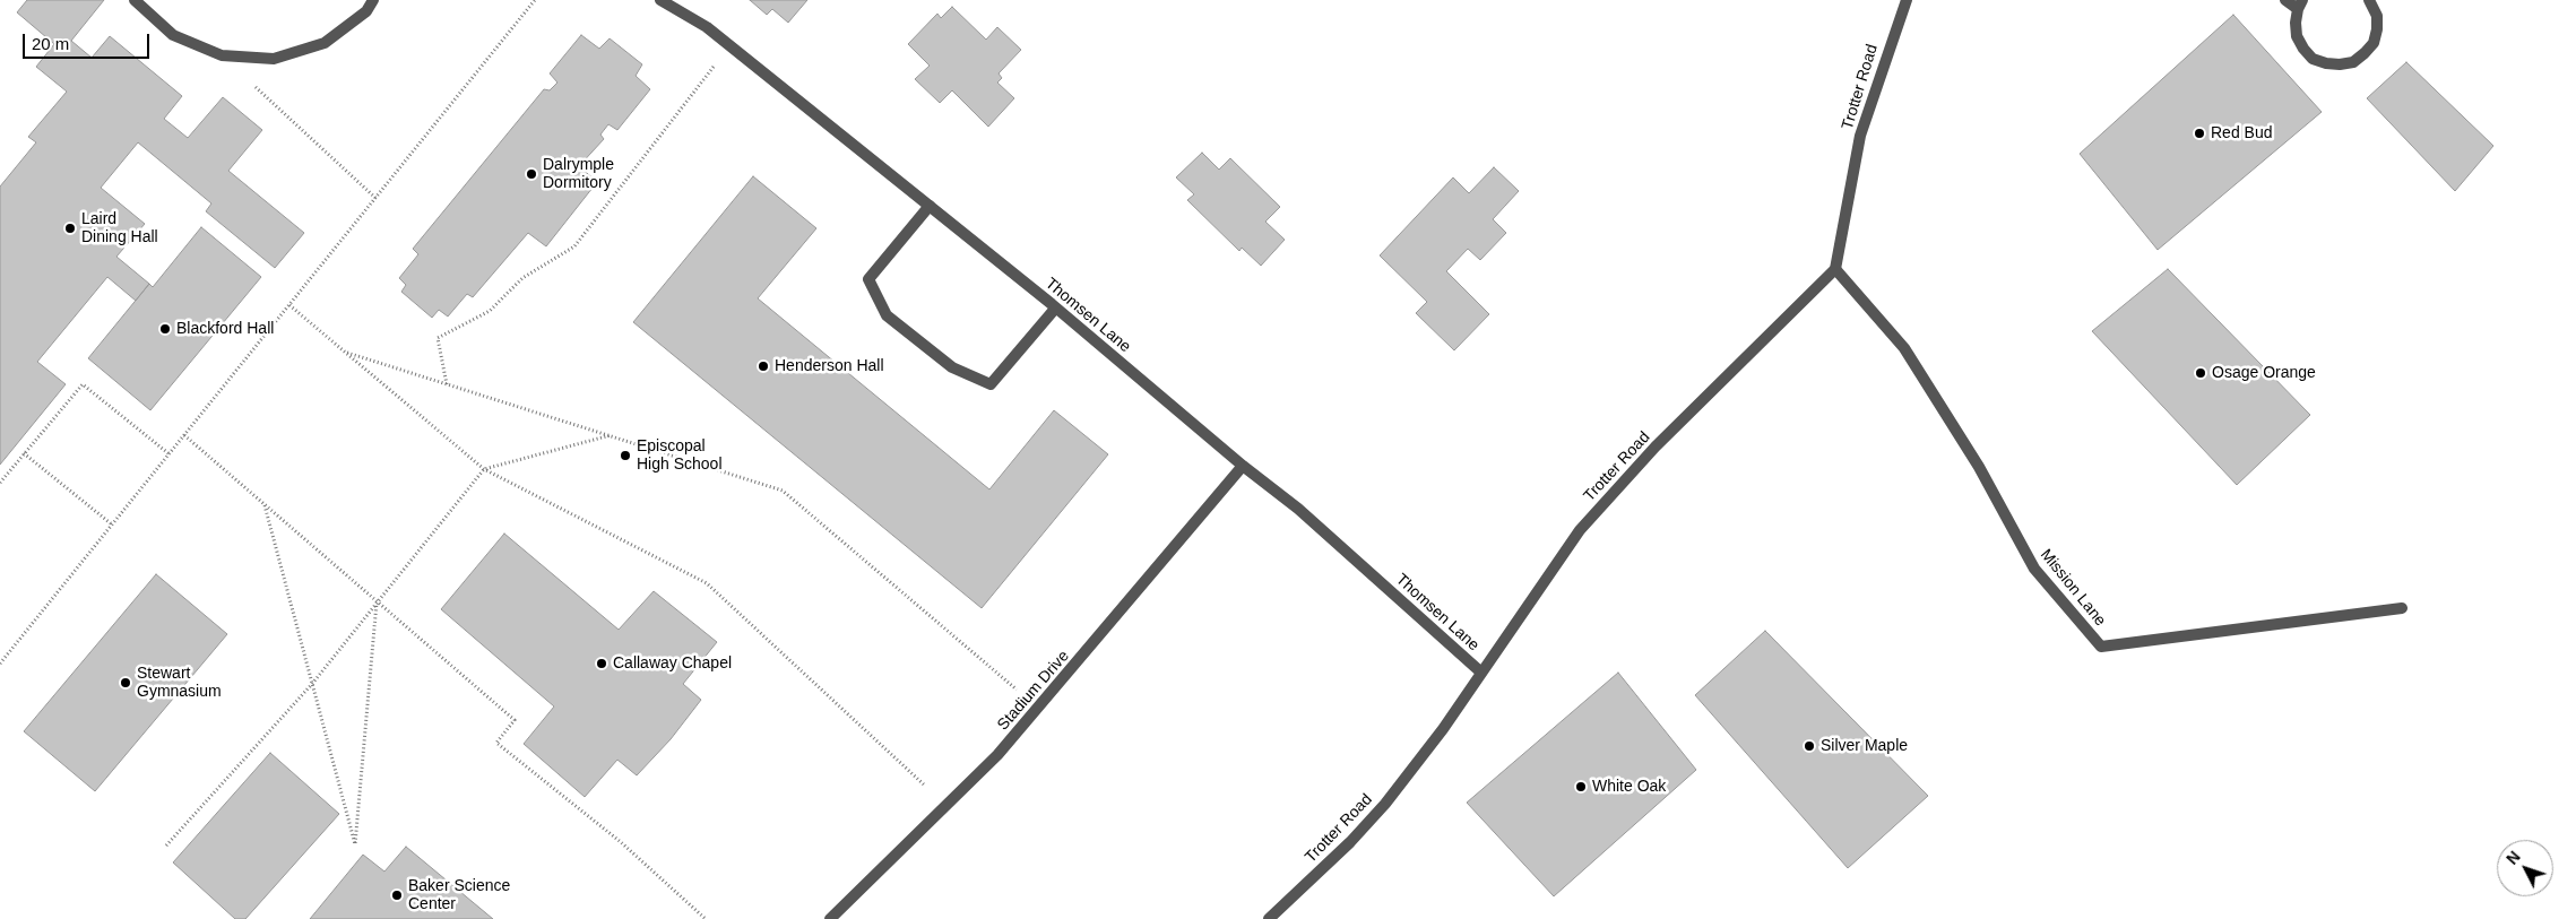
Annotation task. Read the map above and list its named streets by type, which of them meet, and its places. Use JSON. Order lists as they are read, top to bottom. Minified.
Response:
{"streets":{"street":["Trotter Road","Thomsen Lane","Mission Lane","Stadium Drive"]},"crossings":[["Trotter Road","Thomsen Lane"],["Trotter Road","Mission Lane"],["Thomsen Lane","Stadium Drive"]],"places":["Red Bud","Dalrymple Dormitory","Laird Dining Hall","Blackford Hall","Henderson Hall","Osage Orange","Episcopal High School","Callaway Chapel","Stewart Gymnasium","Silver Maple","White Oak","Baker Science Center"],"scale_bar":"20 m","north":"top left"}
